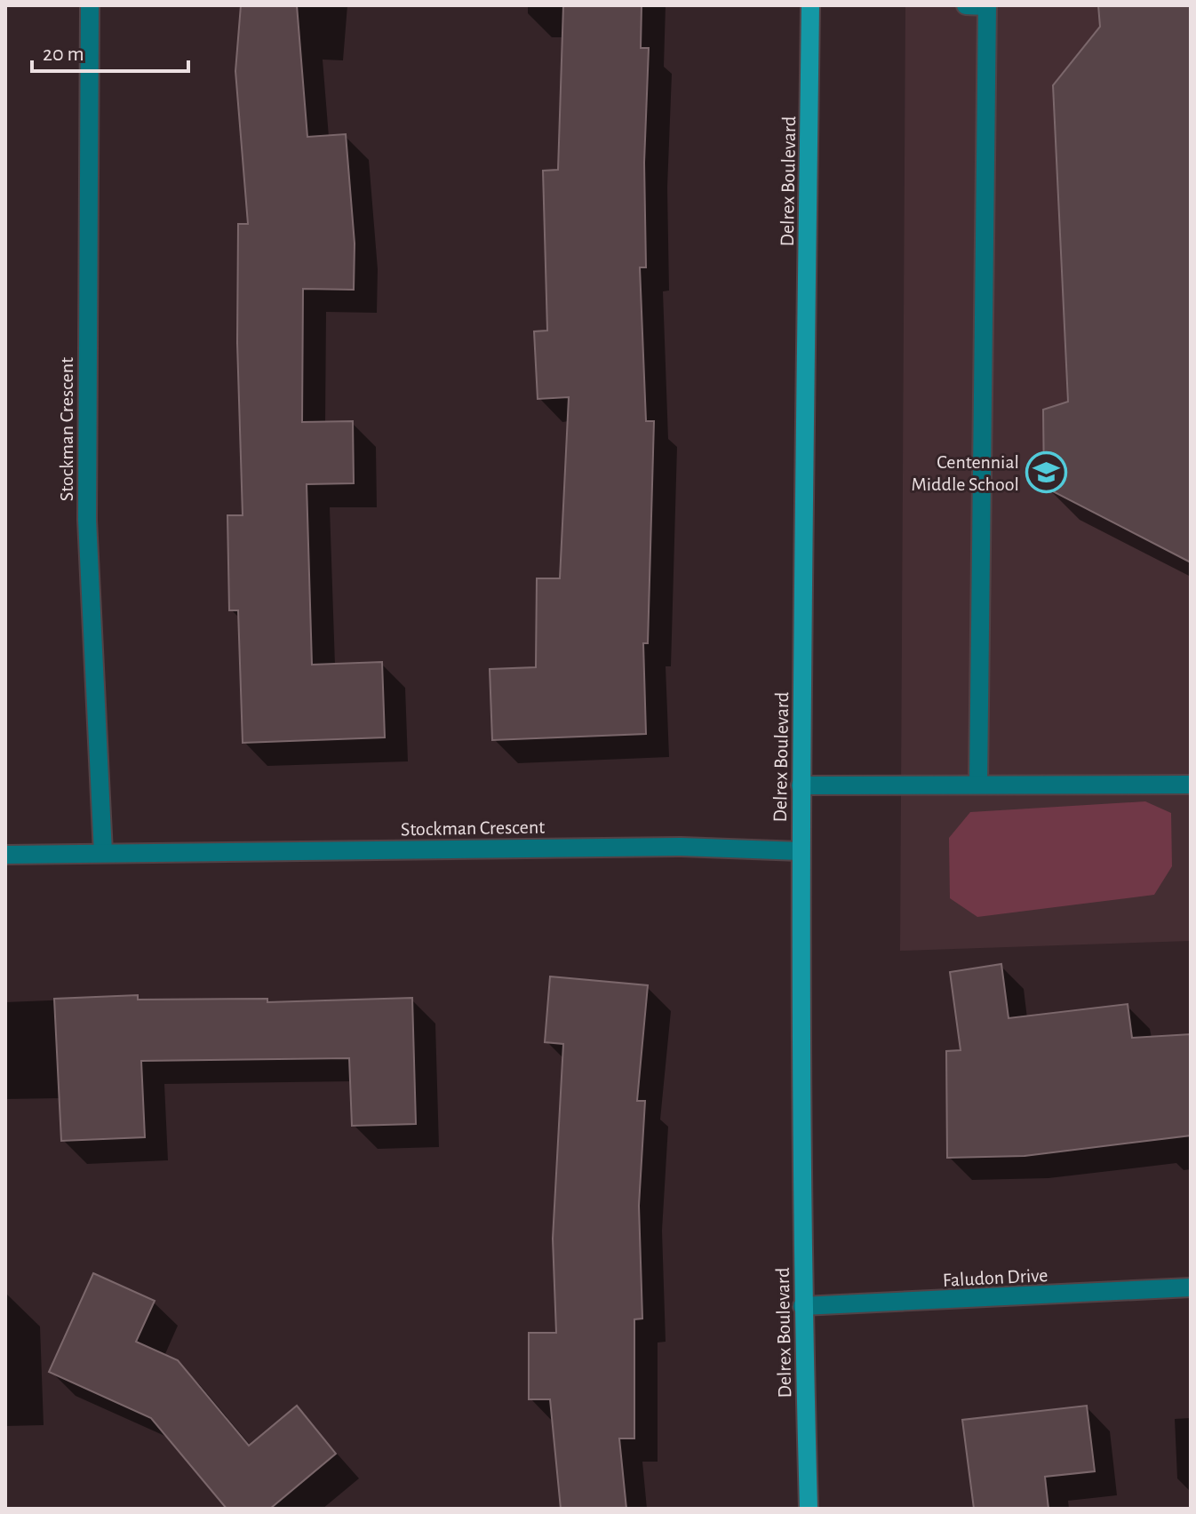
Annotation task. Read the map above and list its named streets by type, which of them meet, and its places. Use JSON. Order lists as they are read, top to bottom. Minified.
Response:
{"streets":{"street":["Delrex Boulevard","Stockman Crescent","Faludon Drive"]},"crossings":[["Delrex Boulevard","Stockman Crescent"],["Delrex Boulevard","Faludon Drive"]],"places":{"school or university":["Centennial Middle School"]},"scale_bar":"20 m"}
